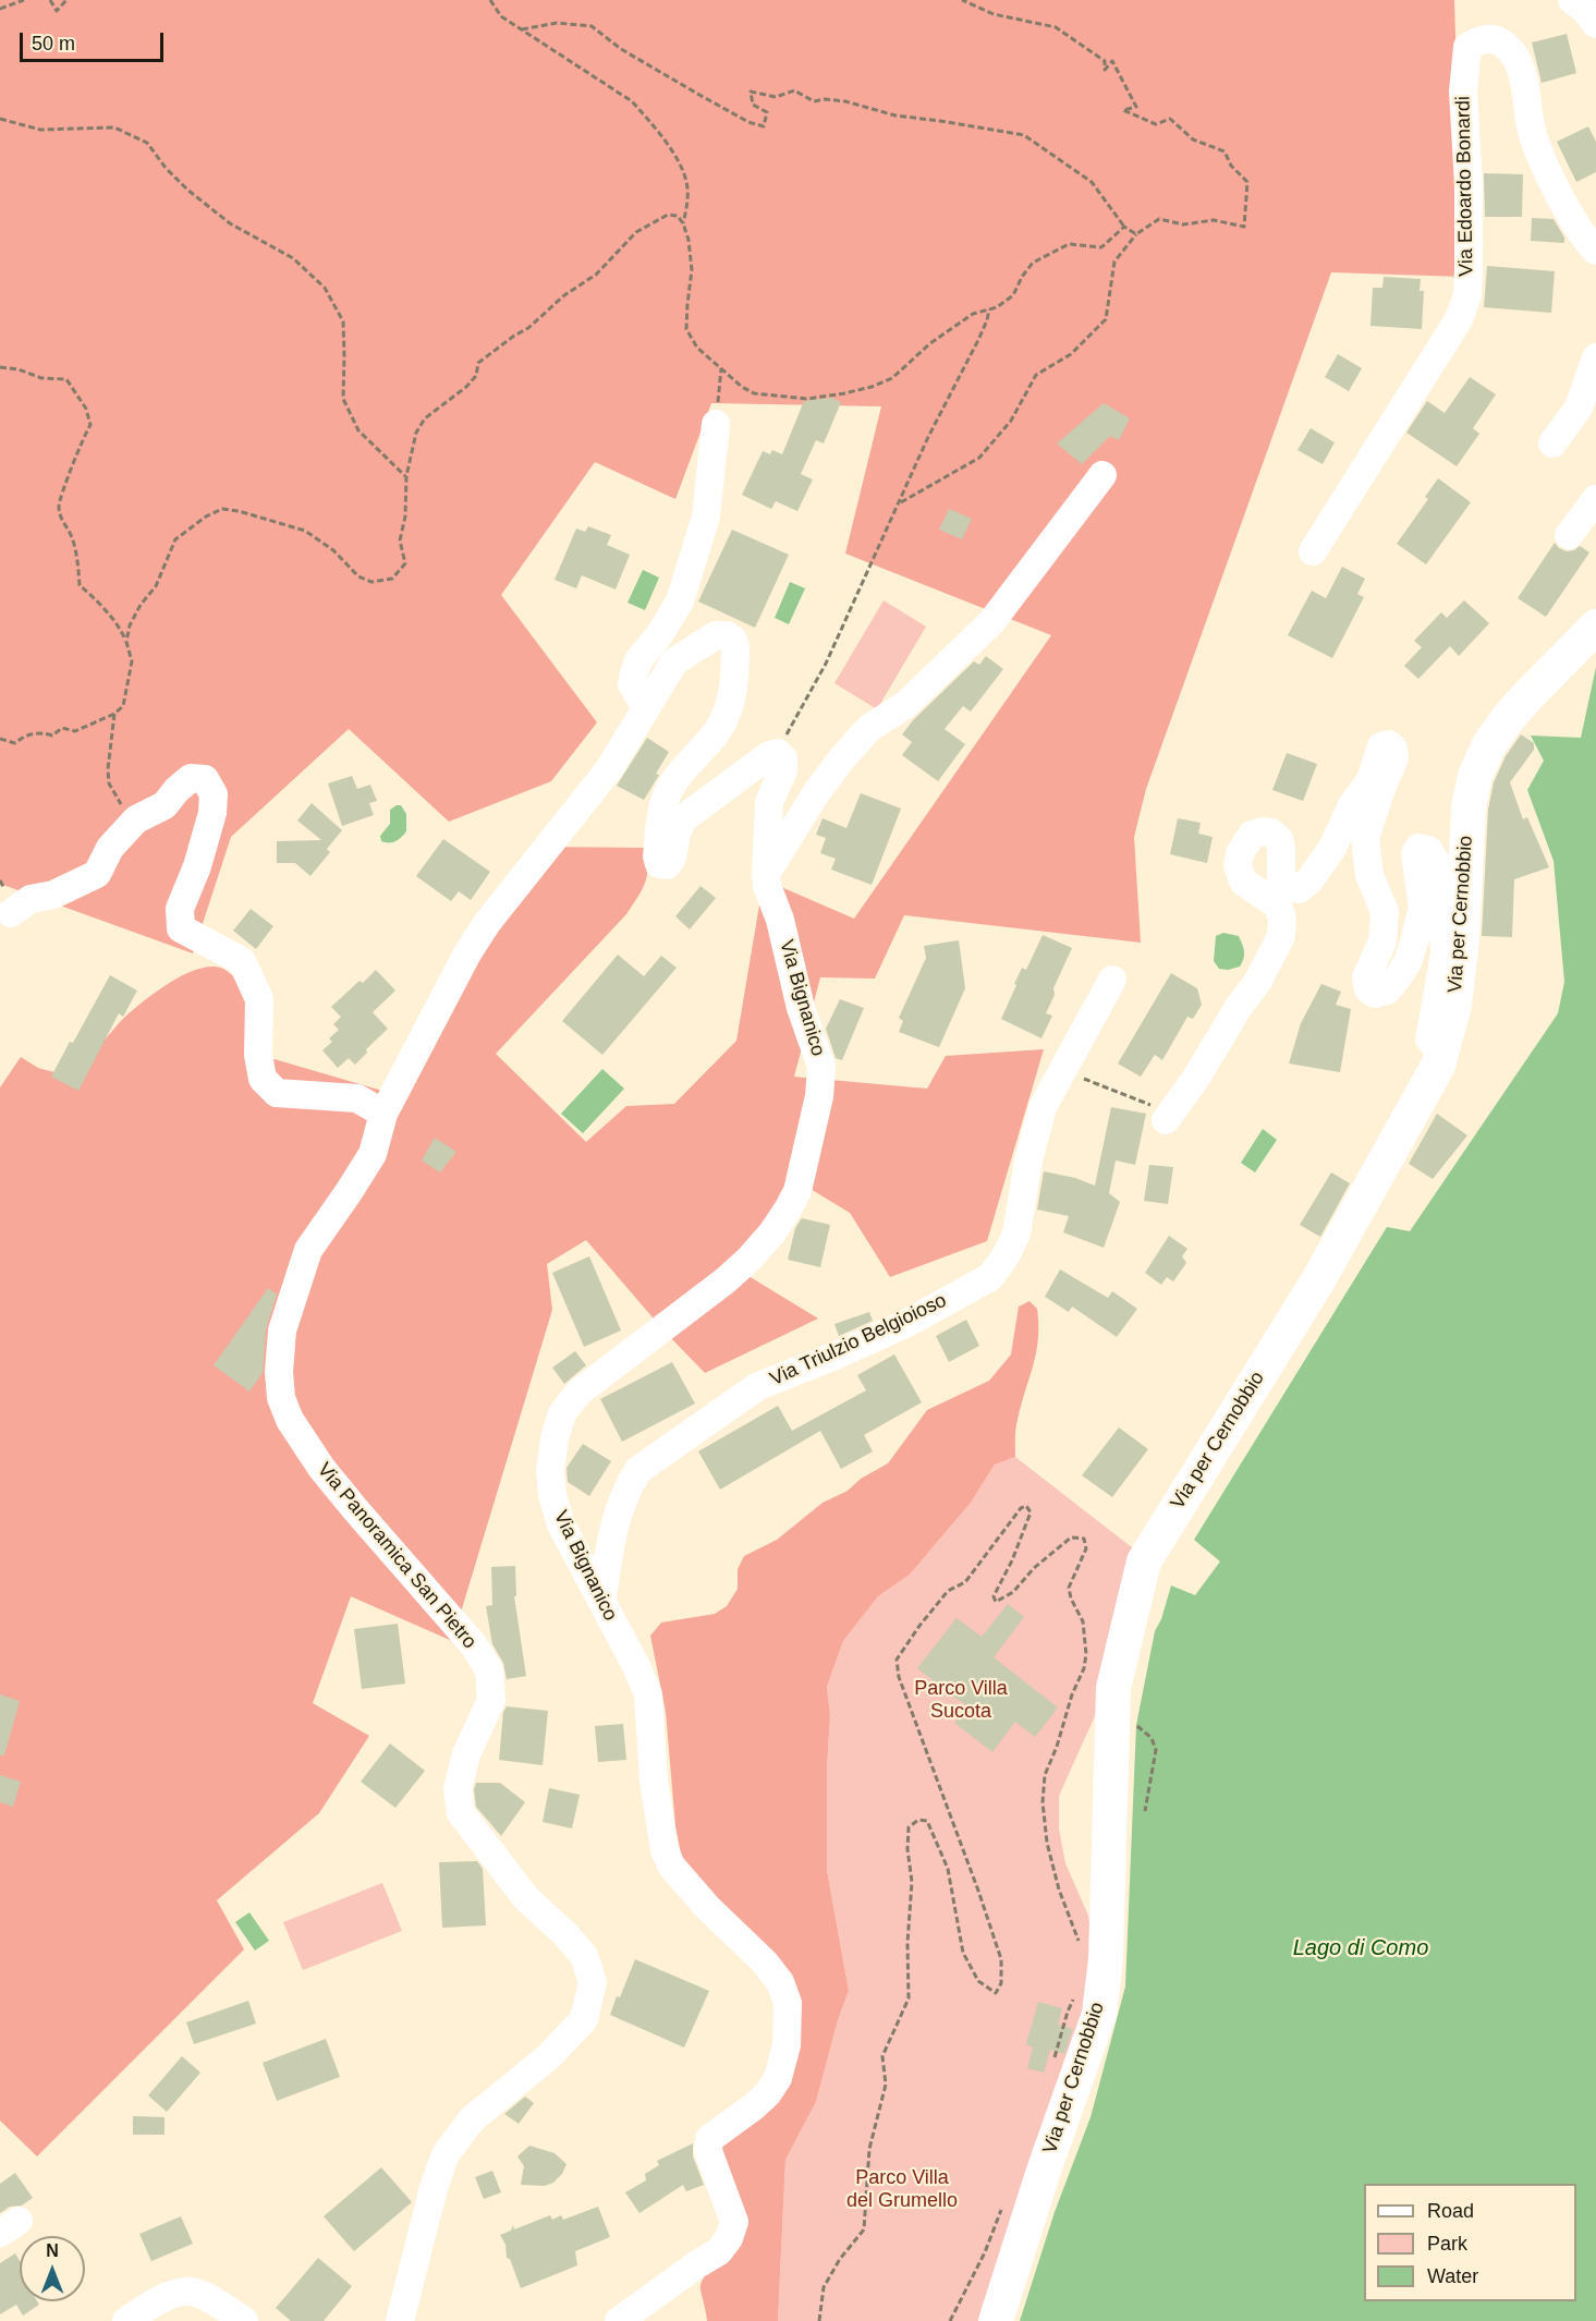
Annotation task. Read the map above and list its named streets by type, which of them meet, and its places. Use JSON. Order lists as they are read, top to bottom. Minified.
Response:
{"streets":{"main road":["Via per Cernobbio"],"street":["Via Edoardo Bonardi","Via Bignanico","Via Triulzio Belgioioso","Via Panoramica San Pietro"]},"crossings":[["Via Bignanico","Via Triulzio Belgioioso"]],"water":["Lago di Como"],"parks":["Parco Villa Sucota","Parco Villa del Grumello"],"legend":["Road","Park","Water"],"scale_bar":"50 m","north":"top"}
